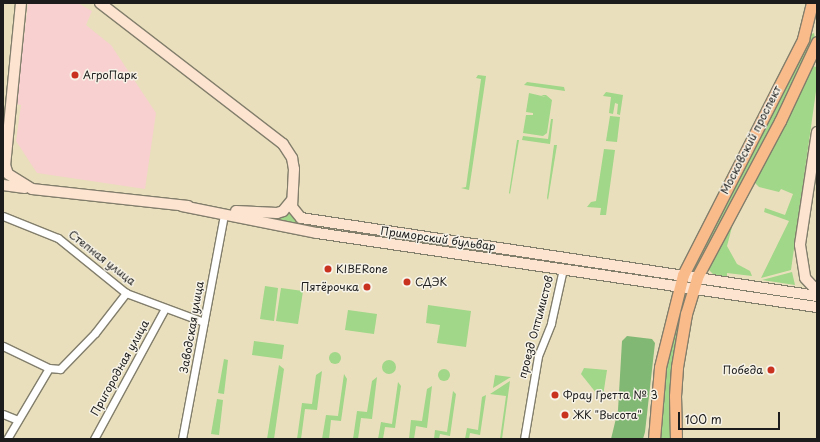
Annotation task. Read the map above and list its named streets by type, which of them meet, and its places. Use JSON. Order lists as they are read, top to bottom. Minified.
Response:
{"streets":{"main road":["Московский проспект","Приморский бульвар"],"street":["Степная улица","Заводская улица","проезд Оптимистов","Пригородная улица"]},"crossings":[["Московский проспект","Приморский бульвар"],["Приморский бульвар","проезд Оптимистов"],["Степная улица","Заводская улица"],["Степная улица","Пригородная улица"]],"places":["АгроПарк","KIBERone","СДЭК","Пятёрочка","Победа","Фрау Гретта № 3","ЖК \"Высота\""],"scale_bar":"100 m"}
